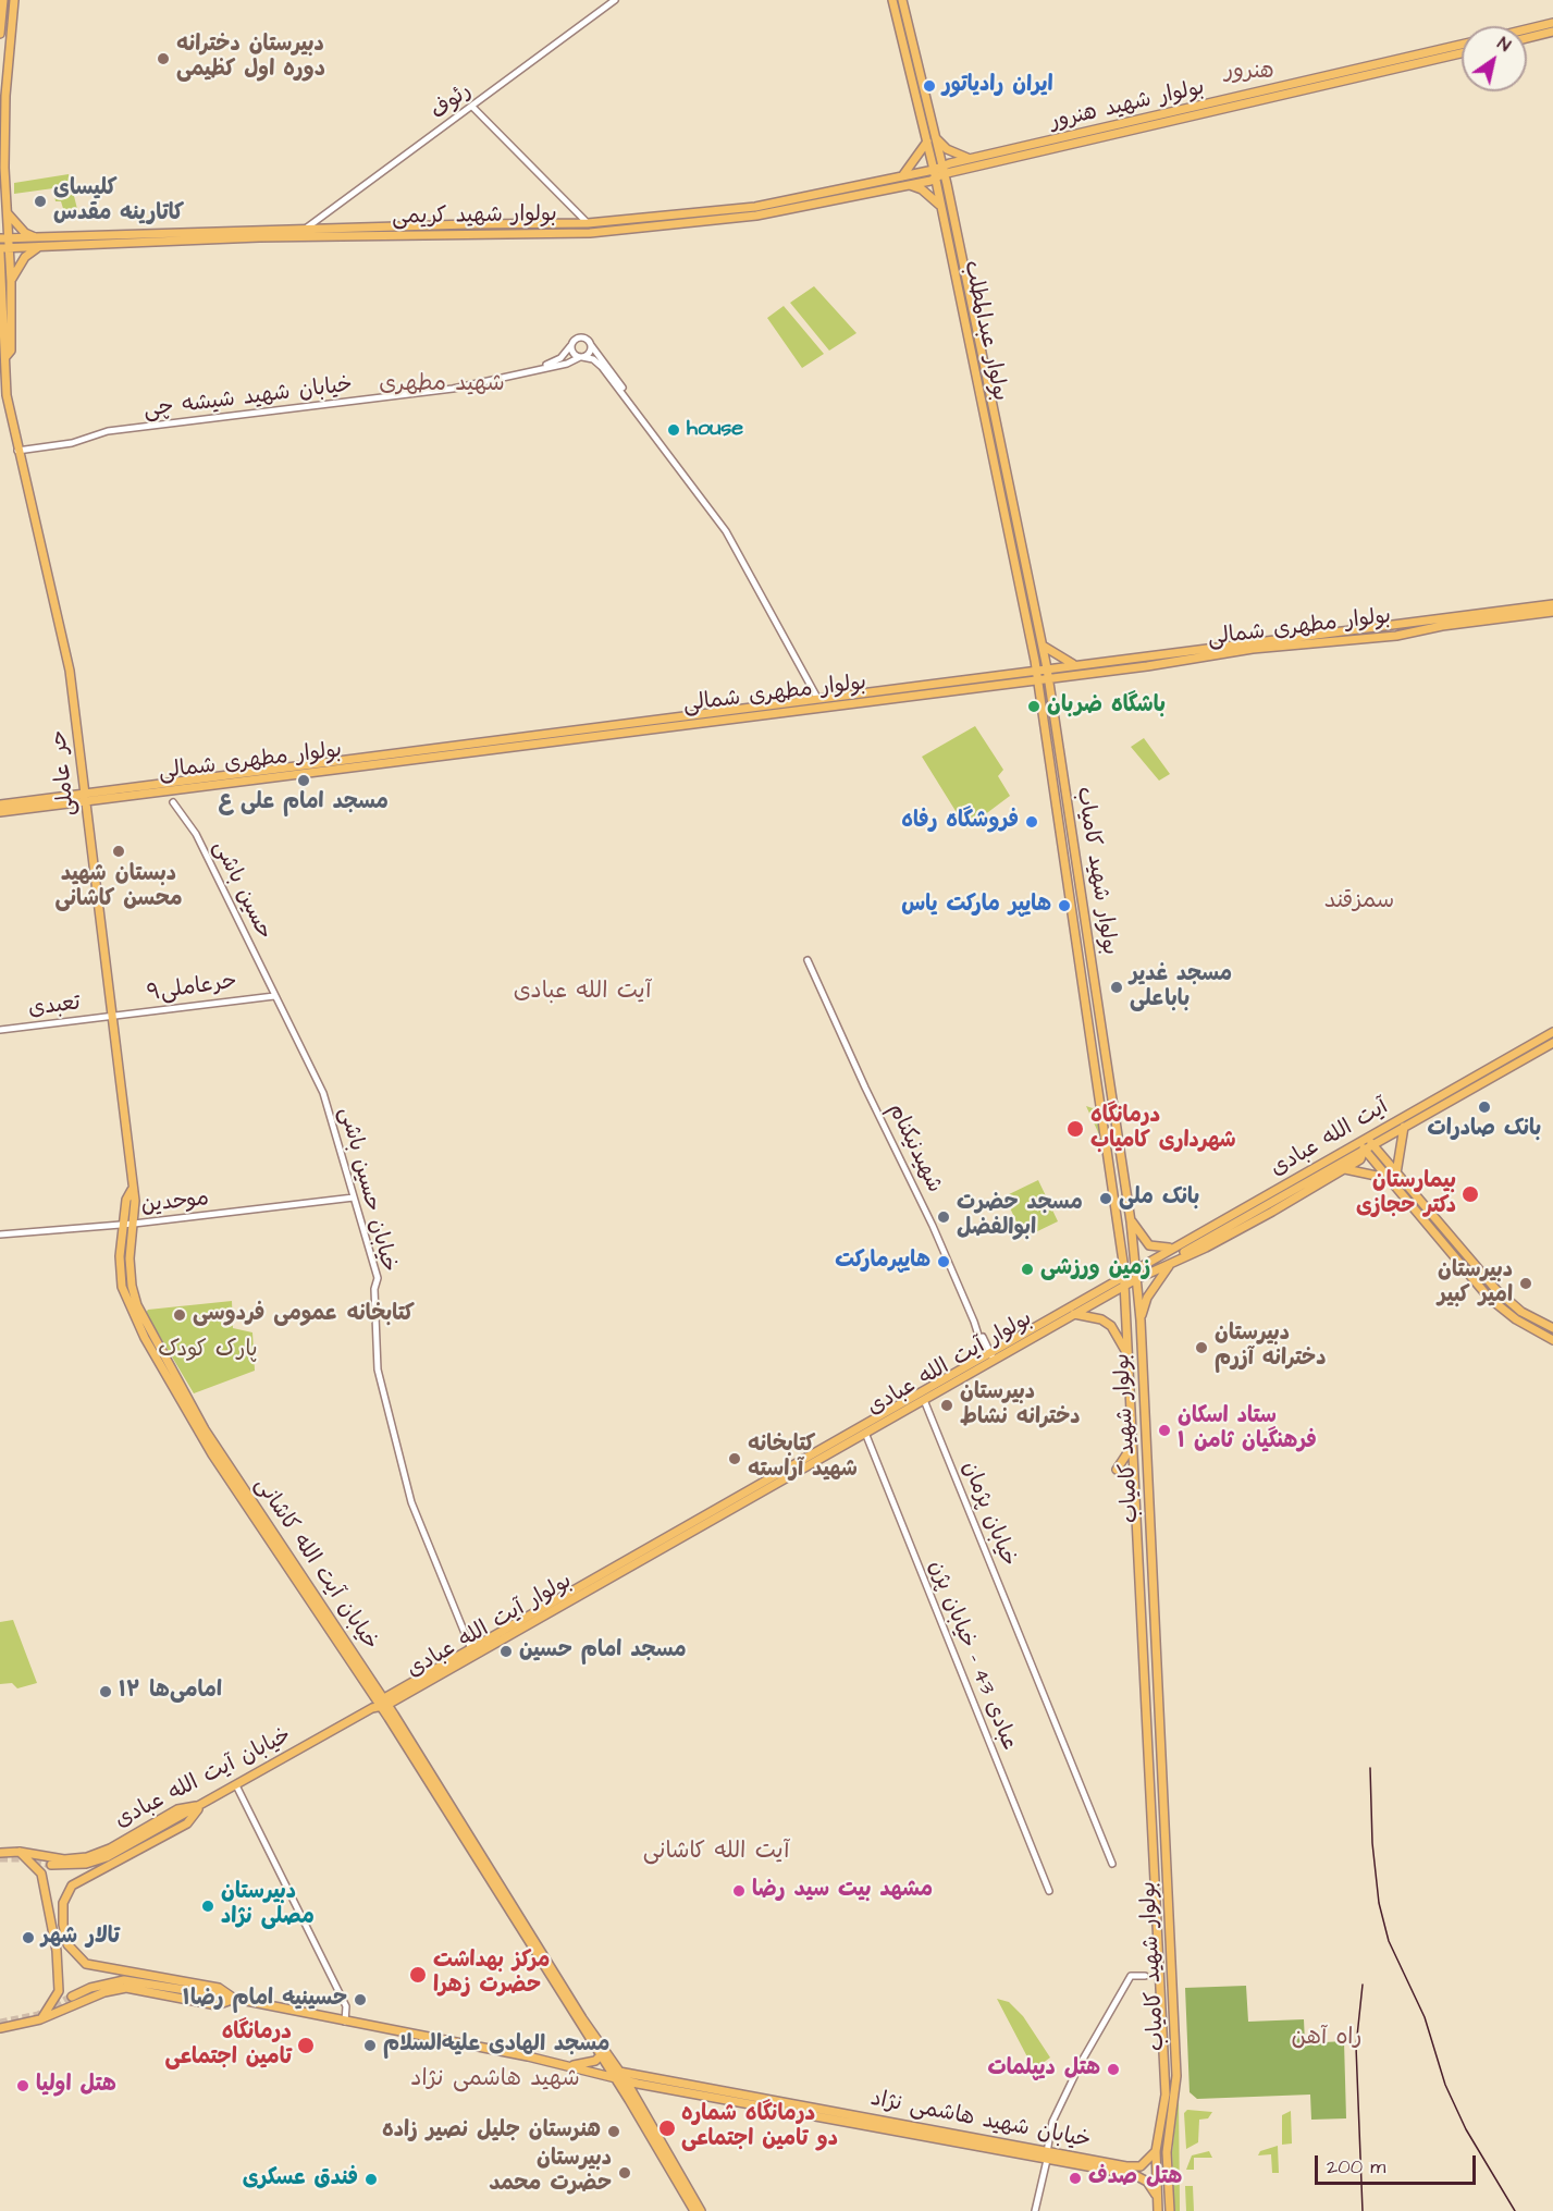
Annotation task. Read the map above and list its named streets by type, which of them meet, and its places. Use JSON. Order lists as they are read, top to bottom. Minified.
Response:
{"streets":{"main road":["بولوار شهید هنرور","بولوار شهید کریمی","بولوار عبدالمطلب","بولوار مطهری شمالی","حر عاملی","بولوار شهید کامیاب","آیت الله عبادی","بولوار آیت الله عبادی","خیابان آیت الله کاشانی","خیابان آیت الله عبادی","خیابان شهید هاشمی نژاد"],"street":["رئوف","خیابان شهید شیشه چی","حسین باشی","حرعاملی۹","تعبدی","شهیدنیکنام","خیابان حسین باشی","موحدین","خیابان پژمان","عبادی 43 - خیابان پژن"]},"crossings":[["رئوف","بولوار شهید کریمی"],["بولوار شهید هنرور","بولوار شهید کریمی"],["بولوار شهید هنرور","بولوار عبدالمطلب"],["بولوار شهید کریمی","بولوار عبدالمطلب"],["بولوار شهید کریمی","حر عاملی"],["بولوار عبدالمطلب","بولوار مطهری شمالی"],["بولوار عبدالمطلب","بولوار شهید کامیاب"],["خیابان شهید شیشه چی","حر عاملی"],["بولوار مطهری شمالی","حر عاملی"],["بولوار مطهری شمالی","بولوار شهید کامیاب"],["حر عاملی","حرعاملی۹"],["حر عاملی","تعبدی"],["حر عاملی","موحدین"],["حر عاملی","خیابان آیت الله کاشانی"],["بولوار شهید کامیاب","آیت الله عبادی"],["بولوار شهید کامیاب","بولوار آیت الله عبادی"],["حسین باشی","حرعاملی۹"],["حسین باشی","خیابان حسین باشی"],["حرعاملی۹","تعبدی"],["آیت الله عبادی","بولوار آیت الله عبادی"],["خیابان حسین باشی","موحدین"],["خیابان حسین باشی","بولوار آیت الله عبادی"],["بولوار آیت الله عبادی","خیابان پژمان"],["بولوار آیت الله عبادی","خیابان آیت الله کاشانی"],["بولوار آیت الله عبادی","عبادی 43 - خیابان پژن"],["بولوار آیت الله عبادی","خیابان آیت الله عبادی"],["خیابان آیت الله کاشانی","خیابان آیت الله عبادی"],["خیابان آیت الله کاشانی","خیابان شهید هاشمی نژاد"]],"districts":["هنرور","شهید مطهری","سمزقند","آیت الله عبادی","آیت الله کاشانی","راه آهن","شهید هاشمی نژاد"],"parks":["پارک کودک"],"places":["دبیرستان دخترانه دوره اول کظیمی","ایران رادیاتور","کلیسای کاتارینه مقدس","house","باشگاه ضربان","مسجد امام علی ع","فروشگاه رفاه","دبستان شهید محسن کاشانی","هایپر مارکت یاس","مسجد غدیر باباعلی","بانک صادرات","درمانگاه شهرداری کامیاب","بیمارستان دکتر حجازی","بانک ملی","مسجد حضرت ابوالفضل","هایپرمارکت","زمین ورزشی","دبیرستان امیر کبیر","کتابخانه عمومی فردوسی","دبیرستان دخترانه آزرم","دبیرستان دخترانه نشاط","ستاد اسکان فرهنگیان ثامن ۱","کتابخانه شهید آراسته","مسجد امام حسین","۱۲ امامی‌ها","مشهد بيت سيد رضا","دبیرستان مصلی نژاد","تالار شهر","مرکز بهداشت حضرت زهرا","حسینیه امام رضا۱","درمانگاه تامین اجتماعی","مسجد الهادی علیه‌السلام","هتل دیپلمات","هتل اولیا","درمانگاه شماره دو تامین اجتماعی","هنرستان جلیل نصیر زاده","دبیرستان حضرت محمد","هتل صدف","فندق عسکری"],"scale_bar":"200 m","north":"top right"}
